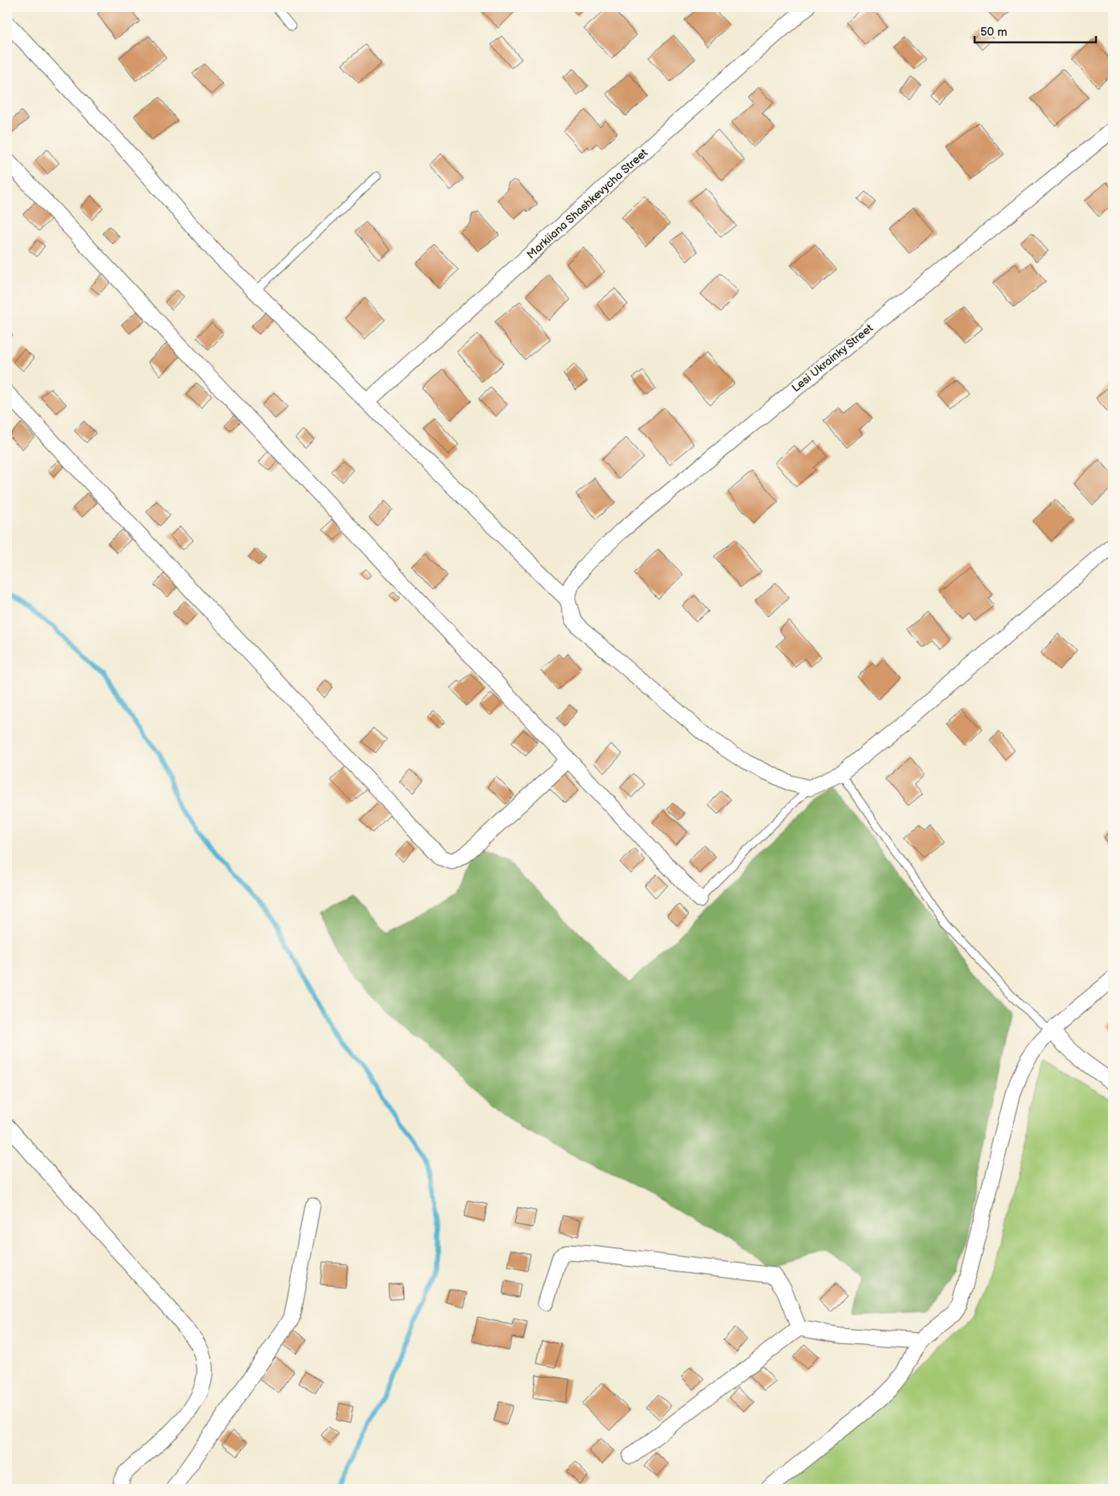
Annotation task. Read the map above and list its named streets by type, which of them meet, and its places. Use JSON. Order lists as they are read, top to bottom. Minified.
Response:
{"streets":{"street":["Markiiana Shashkevycha Street","Lesi Ukrainky Street"]},"scale_bar":"50 m"}
